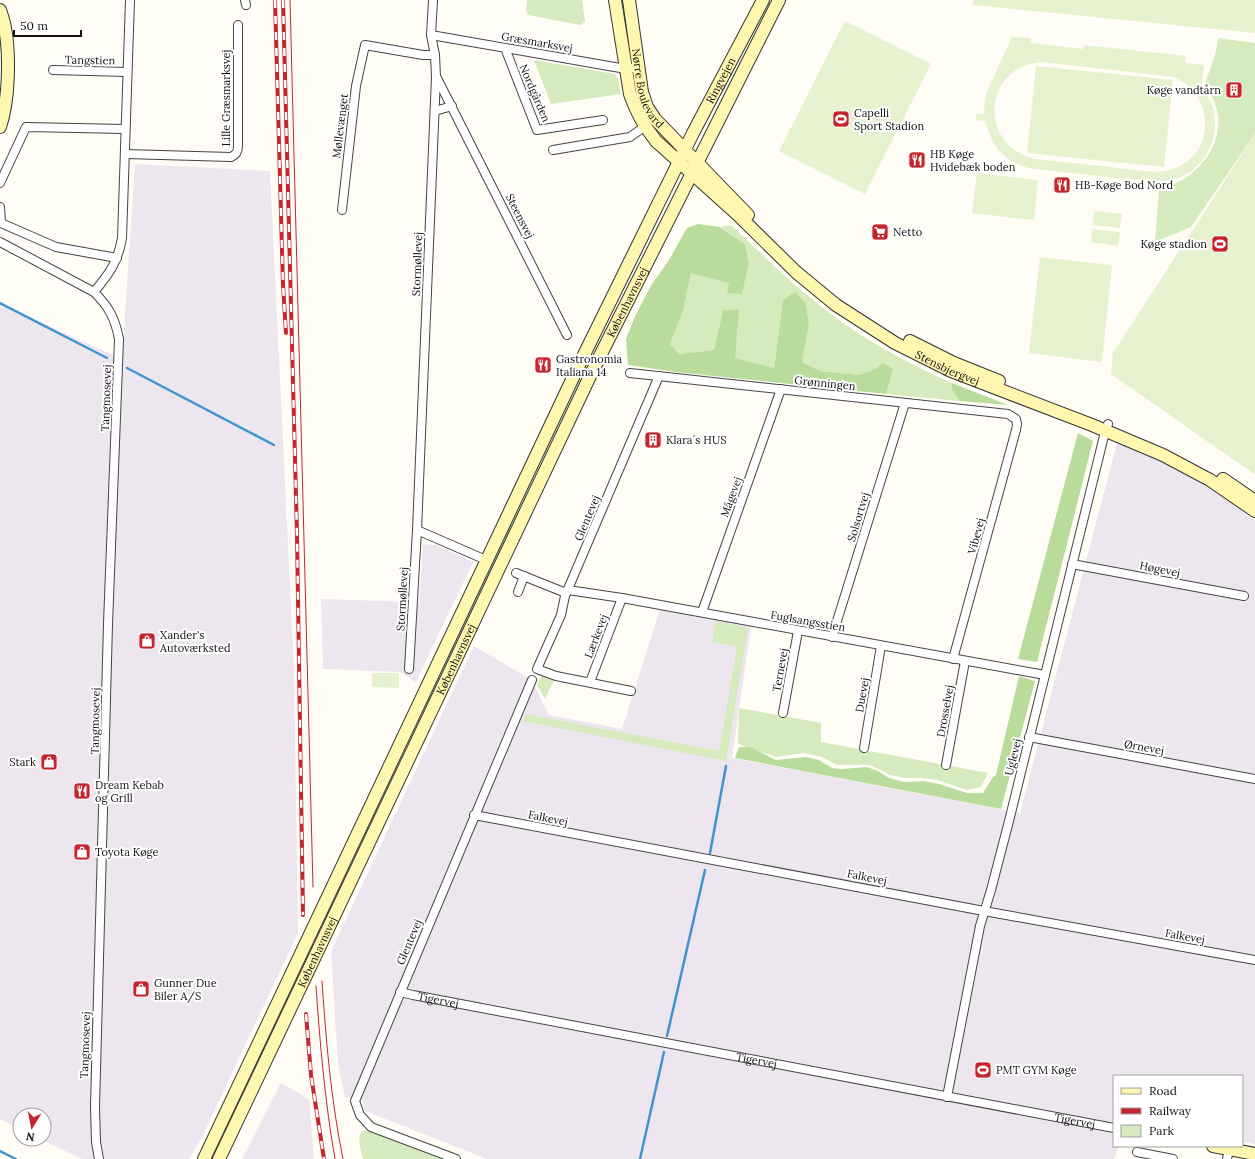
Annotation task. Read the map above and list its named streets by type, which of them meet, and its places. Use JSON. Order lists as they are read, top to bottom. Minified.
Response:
{"streets":{"main road":["Ringvejen","Nørre Boulevard","Københavnsvej","Stensbjergvej"],"street":["Græsmarksvej","Tangstien","Nordgården","Lille Græsmarksvej","Møllevænget","Steensvej","Stormøllevej","Grønningen","Tangmosevej","Mågevej","Solsortvej","Glentevej","Vibevej","Høgevej","Fuglsangsstien","Lærkevej","Ternevej","Duevej","Drosselvej","Ørnevej","Uglevej","Falkevej","Tigervej"]},"crossings":[["Græsmarksvej","Nørre Boulevard"],["Græsmarksvej","Nordgården"],["Græsmarksvej","Stormøllevej"],["Ringvejen","Nørre Boulevard"],["Ringvejen","Københavnsvej"],["Ringvejen","Stensbjergvej"],["Nørre Boulevard","Københavnsvej"],["Nørre Boulevard","Stensbjergvej"],["Møllevænget","Stormøllevej"],["Steensvej","Stormøllevej"],["Københavnsvej","Stensbjergvej"],["Stensbjergvej","Uglevej"],["Grønningen","Mågevej"],["Grønningen","Solsortvej"],["Grønningen","Glentevej"],["Grønningen","Vibevej"],["Mågevej","Fuglsangsstien"],["Solsortvej","Fuglsangsstien"],["Glentevej","Fuglsangsstien"],["Glentevej","Lærkevej"],["Glentevej","Falkevej"],["Glentevej","Tigervej"],["Vibevej","Fuglsangsstien"],["Høgevej","Uglevej"],["Fuglsangsstien","Lærkevej"],["Fuglsangsstien","Ternevej"],["Fuglsangsstien","Duevej"],["Fuglsangsstien","Drosselvej"],["Fuglsangsstien","Uglevej"],["Ørnevej","Uglevej"],["Uglevej","Falkevej"],["Uglevej","Tigervej"]],"places":{"building":["Køge vandtårn","Klara´s HUS"],"sports":["Capelli Sport Stadion","Køge stadion","PMT GYM Køge"],"restaurant":["HB Køge Hvidebæk boden","HB-Køge Bod Nord","Gastronomia Italiana 14","Dream Kebab og Grill"],"supermarket":["Netto"],"shop":["Xander's Autoværksted","Stark","Toyota Køge","Gunner Due Biler A/S"]},"legend":["Road","Railway","Park"],"scale_bar":"50 m","north":"bottom"}
